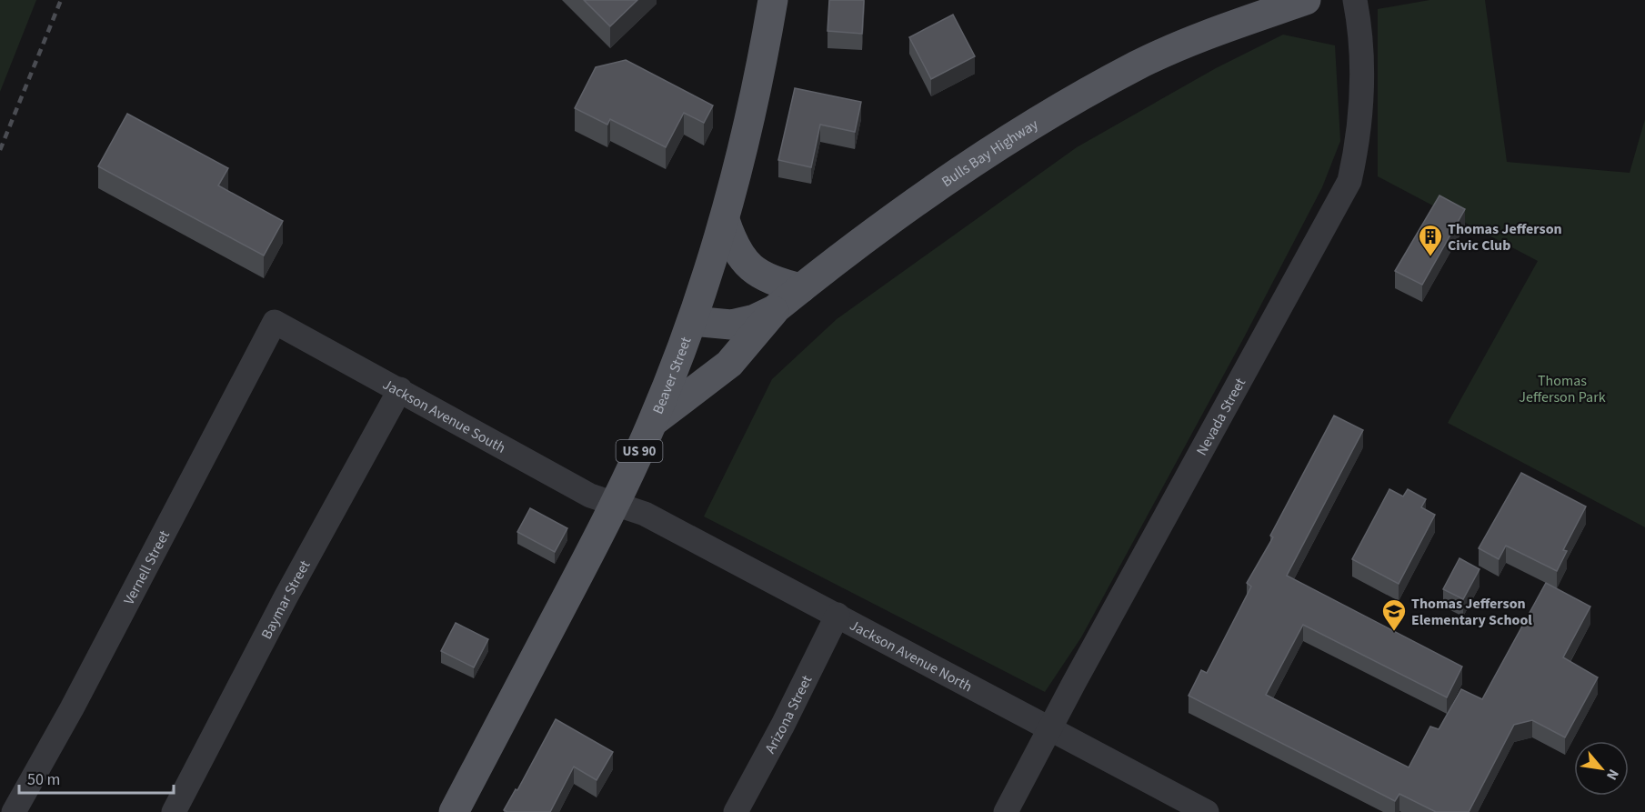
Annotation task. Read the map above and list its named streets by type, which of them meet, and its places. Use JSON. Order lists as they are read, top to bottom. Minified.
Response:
{"streets":{"main road":["Bulls Bay Highway","Beaver Street","US 90"],"street":["Jackson Avenue South","Nevada Street","Vernell Street","Baymar Street","Jackson Avenue North","Arizona Street"]},"crossings":[["Bulls Bay Highway","Beaver Street"],["Beaver Street","Jackson Avenue South"],["Beaver Street","Jackson Avenue North"],["Jackson Avenue South","Vernell Street"],["Jackson Avenue South","Baymar Street"],["Jackson Avenue South","Jackson Avenue North"],["Nevada Street","Jackson Avenue North"],["Jackson Avenue North","Arizona Street"]],"parks":["Thomas Jefferson Park"],"places":{"building":["Thomas Jefferson Civic Club"],"school or university":["Thomas Jefferson Elementary School"]},"scale_bar":"50 m","north":"bottom right"}
